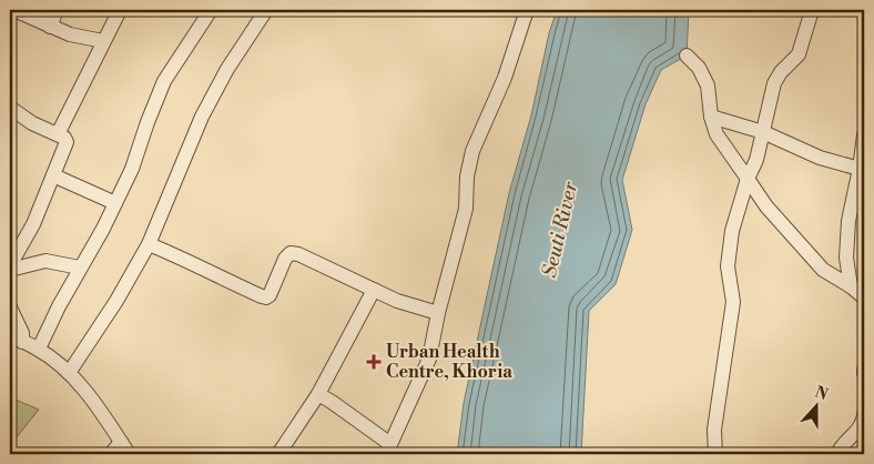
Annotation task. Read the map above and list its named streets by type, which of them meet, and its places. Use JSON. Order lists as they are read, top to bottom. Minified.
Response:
{"water":["Seuti River"],"places":{"health":["Urban Health Centre, Khoria"]},"north":"top"}
